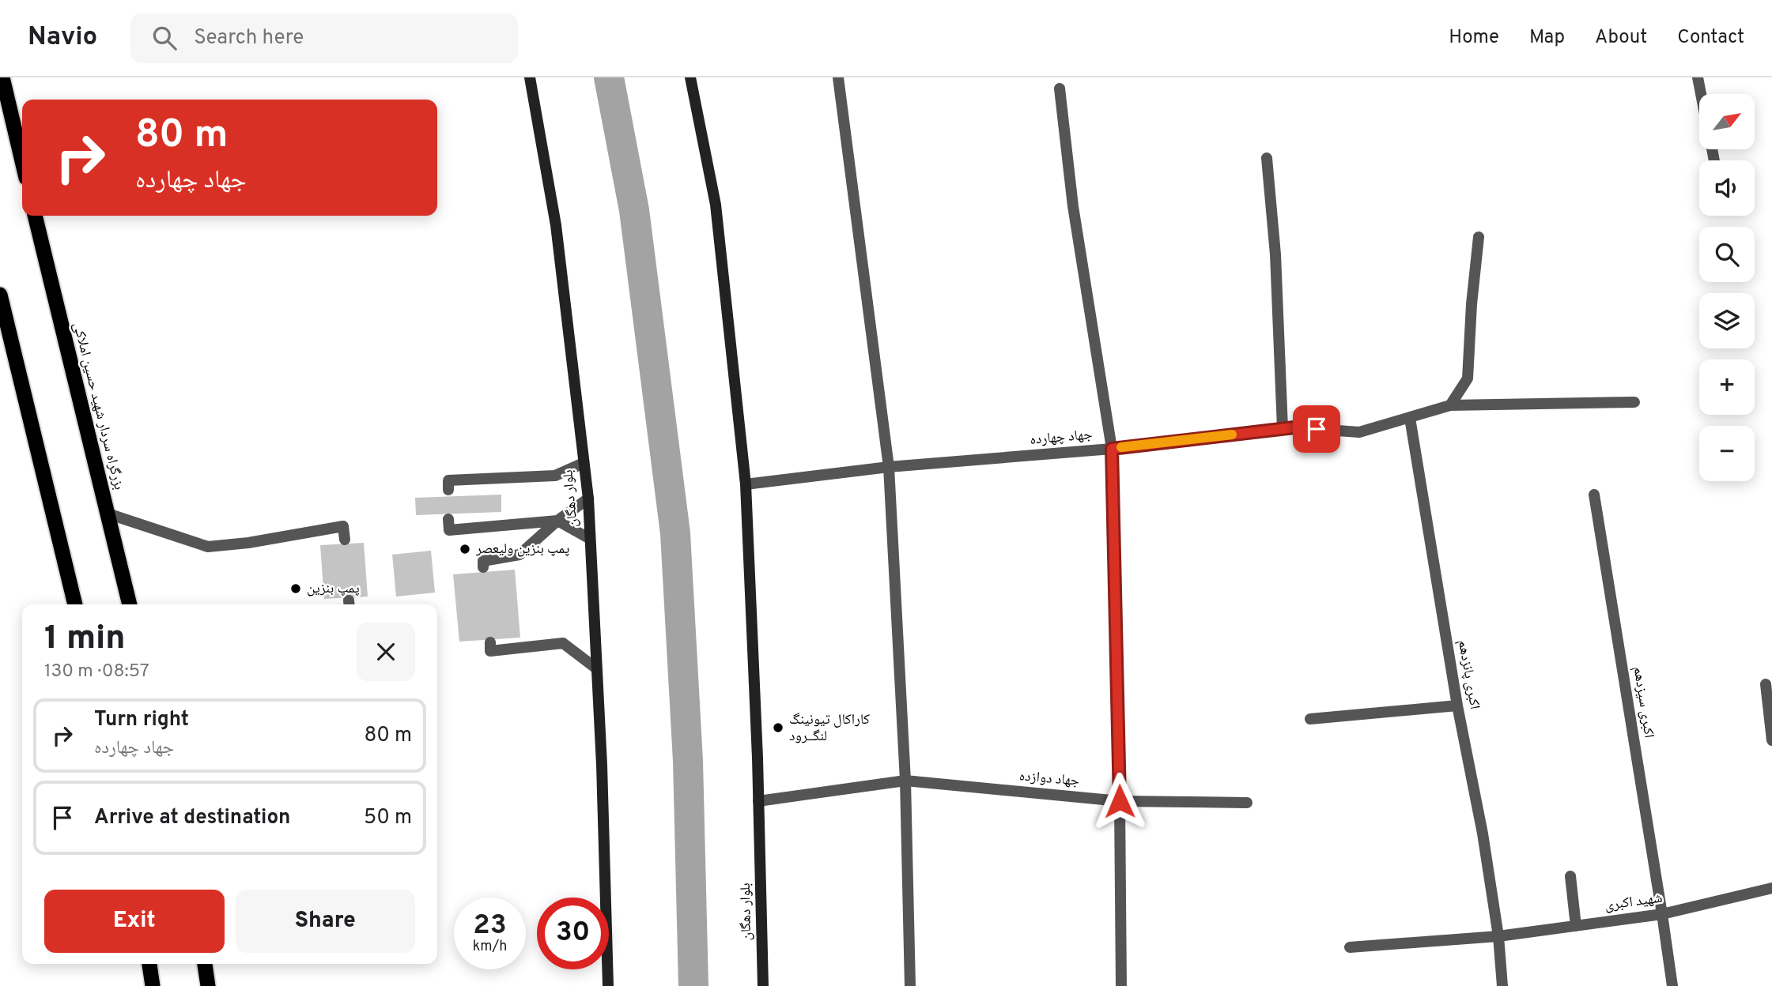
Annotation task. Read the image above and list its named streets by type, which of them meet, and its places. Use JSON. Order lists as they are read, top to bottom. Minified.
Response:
{"streets":{"highway":["بزرگراه سردار شهید حسین املاکی"],"main road":["بلوار دهگان"],"street":["جهاد چهارده","اکبری پانزدهم","اکبری سیزدهم","جهاد دوازده","شهید اکبری"]},"crossings":[["جهاد چهارده","بلوار دهگان"],["جهاد چهارده","اکبری پانزدهم"],["بلوار دهگان","جهاد دوازده"],["اکبری پانزدهم","شهید اکبری"],["اکبری سیزدهم","شهید اکبری"]],"places":["پمپ بنزین ولیعصر","پمپ بنزین","کاراکال تیونینگ لنگــرود"],"north":"top right","page":{"header":"Navio","search":"Search here","nav":["Home","Map","About","Contact"],"map_buttons":["+","−"],"turn":["80 m","جهاد چهارده"],"heading":["1 min","130 m · 08:57"],"list":[{"name":"Turn right","note":"جهاد چهارده","value":"80 m"},{"name":"Arrive at destination","value":"50 m"}],"buttons":["Exit","Share"],"speed":"23 km/h","limit":"30"}}
